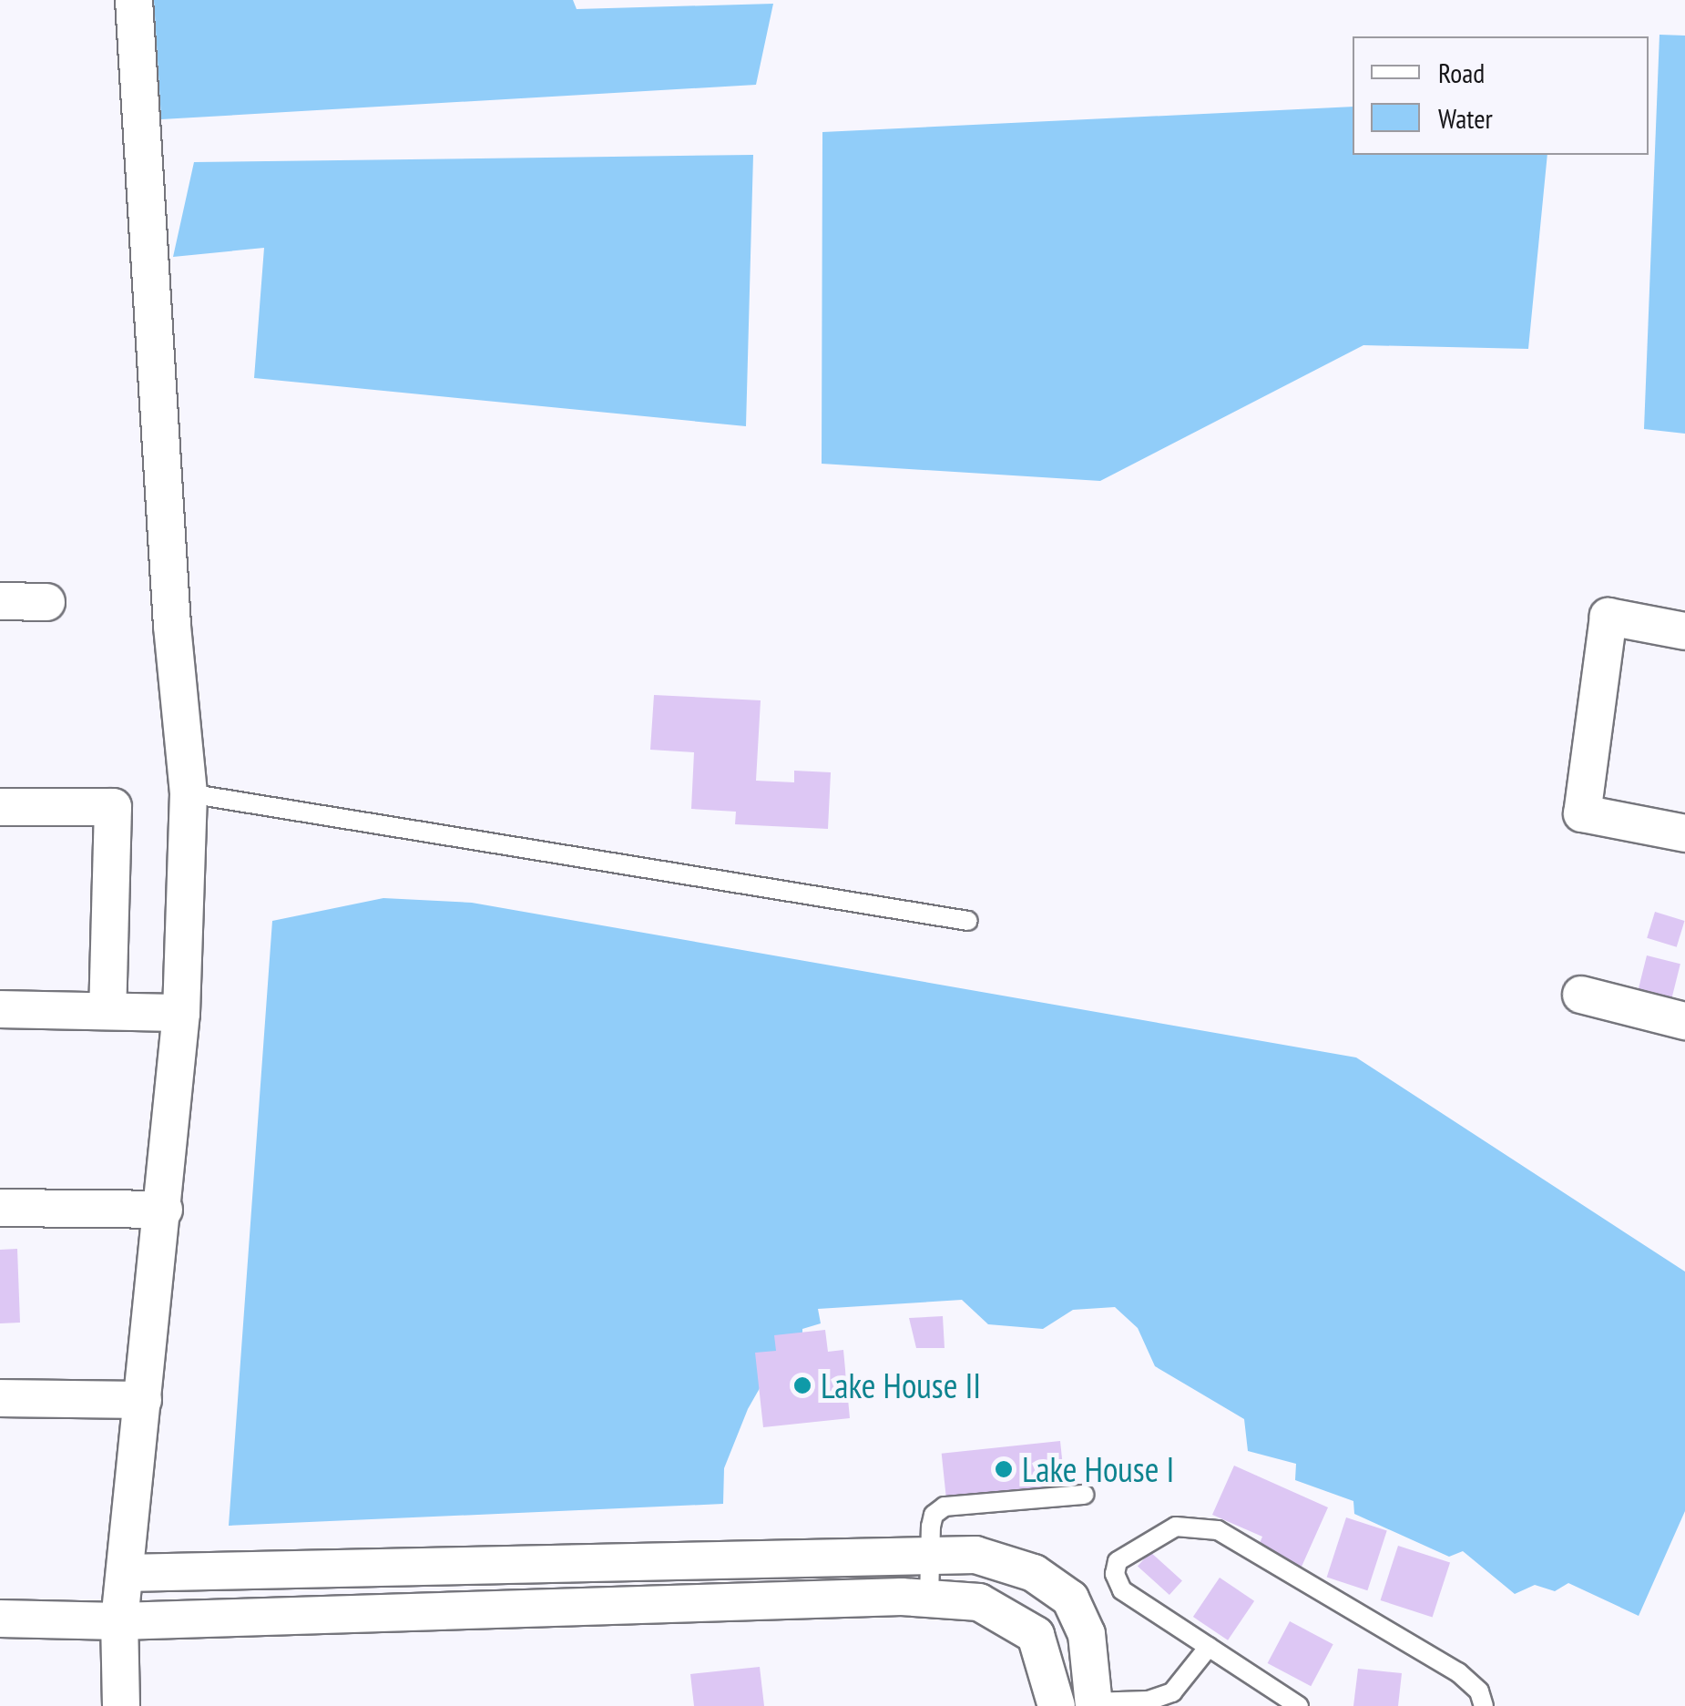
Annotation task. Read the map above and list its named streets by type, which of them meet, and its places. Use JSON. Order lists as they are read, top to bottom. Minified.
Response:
{"places":["Lake House II","Lake House I"],"legend":["Road","Water"]}
